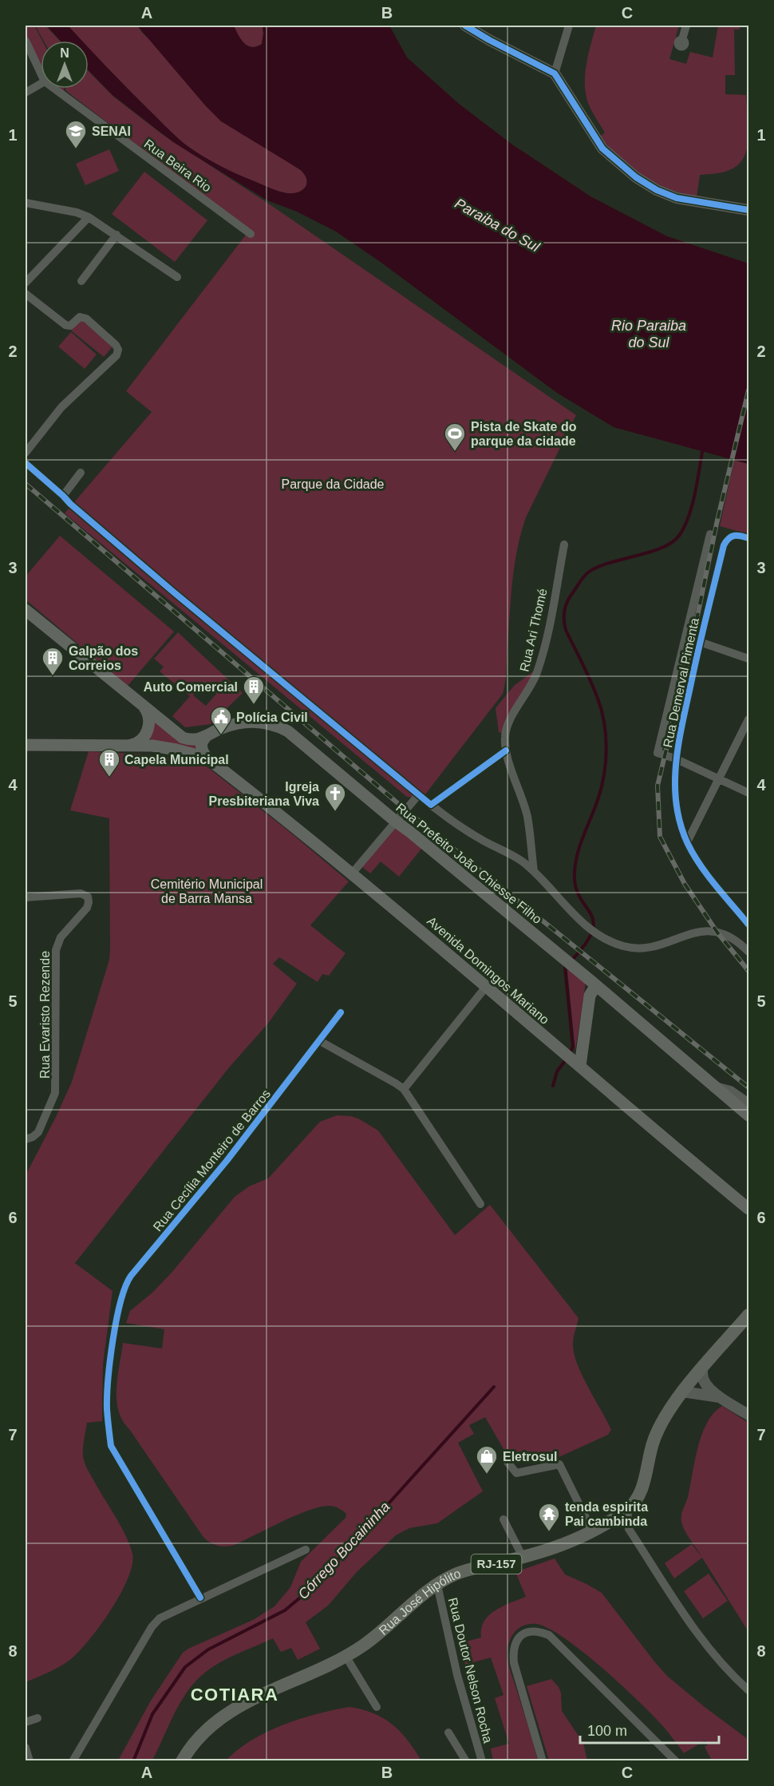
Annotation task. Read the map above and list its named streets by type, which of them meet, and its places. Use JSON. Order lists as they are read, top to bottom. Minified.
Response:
{"streets":{"main road":["Rua Prefeito João Chiesse Filho","Avenida Domingos Mariano","RJ-157","Rua José Hipólito"],"street":["Rua Beira Rio","Rua Ari Thomé","Rua Demerval Pimenta","Rua Evaristo Rezende","Rua Cecília Monteiro de Barros","Rua Doutor Nelson Rocha"]},"crossings":[["Rua José Hipólito","Rua Doutor Nelson Rocha"]],"districts":["COTIARA"],"water":["Paraiba do Sul","Rio Paraiba do Sul","Córrego Bocaininha"],"parks":["Parque da Cidade","Cemitério Municipal de Barra Mansa"],"places":{"school or university":["SENAI"],"sports":["Pista de Skate do parque da cidade"],"building":["Galpão dos Correios","Auto Comercial","Capela Municipal"],"public building":["Polícia Civil"],"church":["Igreja Presbiteriana Viva"],"shop":["Eletrosul"],"temple":["tenda espirita Pai cambinda"]},"scale_bar":"100 m","north":"top","grid":{"columns":["A","B","C"],"rows":["1","2","3","4","5","6","7","8"]}}
